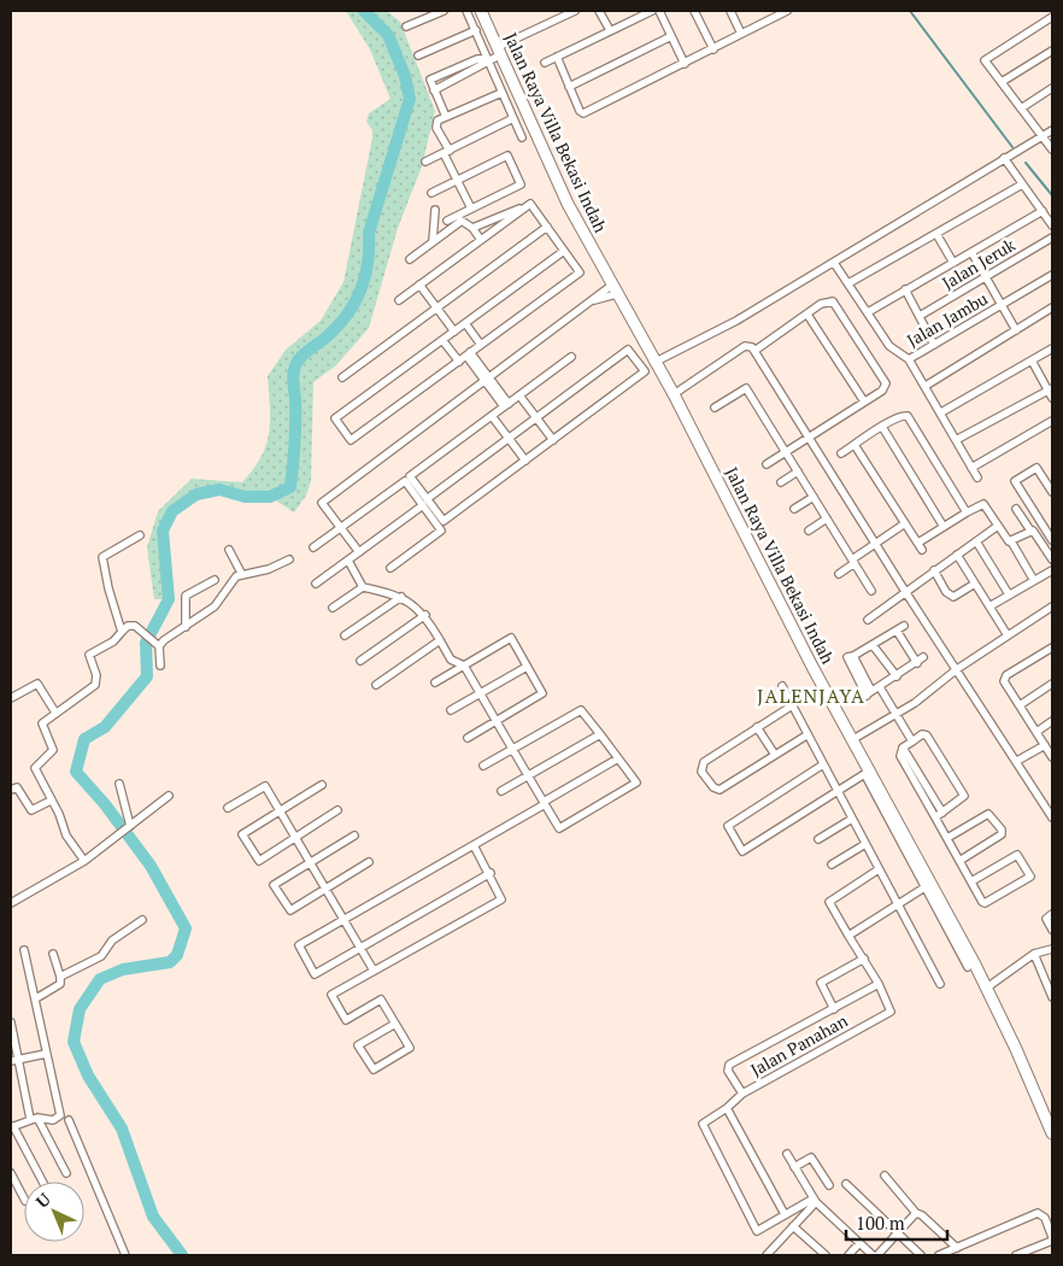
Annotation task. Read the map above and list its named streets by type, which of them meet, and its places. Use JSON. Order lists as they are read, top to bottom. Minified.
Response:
{"streets":{"main road":["Jalan Raya Villa Bekasi Indah"],"street":["Jalan Jeruk","Jalan Jambu","Jalan Panahan"]},"districts":["JALENJAYA"],"scale_bar":"100 m","north":"top left"}
